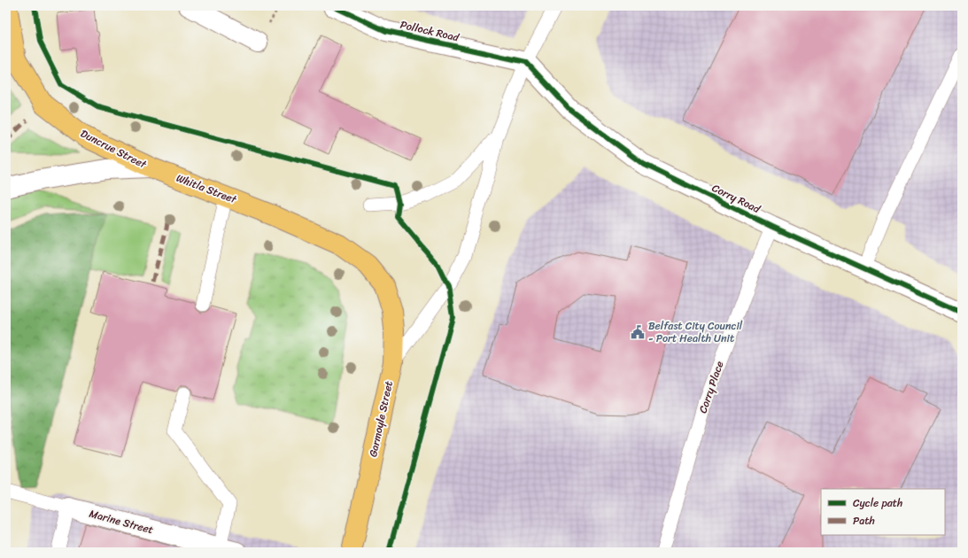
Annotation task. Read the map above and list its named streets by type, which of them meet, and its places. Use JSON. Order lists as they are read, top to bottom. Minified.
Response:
{"streets":{"main road":["Duncrue Street","Whitla Street","Garmoyle Street"],"street":["Pollock Road","Corry Road","Marine Street"],"lane":["Corry Place"]},"crossings":[["Pollock Road","Corry Road"],["Duncrue Street","Whitla Street"],["Whitla Street","Garmoyle Street"],["Corry Road","Corry Place"]],"places":{"public building":["Belfast City Council - Port Health Unit"]},"legend":["Cycle path","Path"]}
